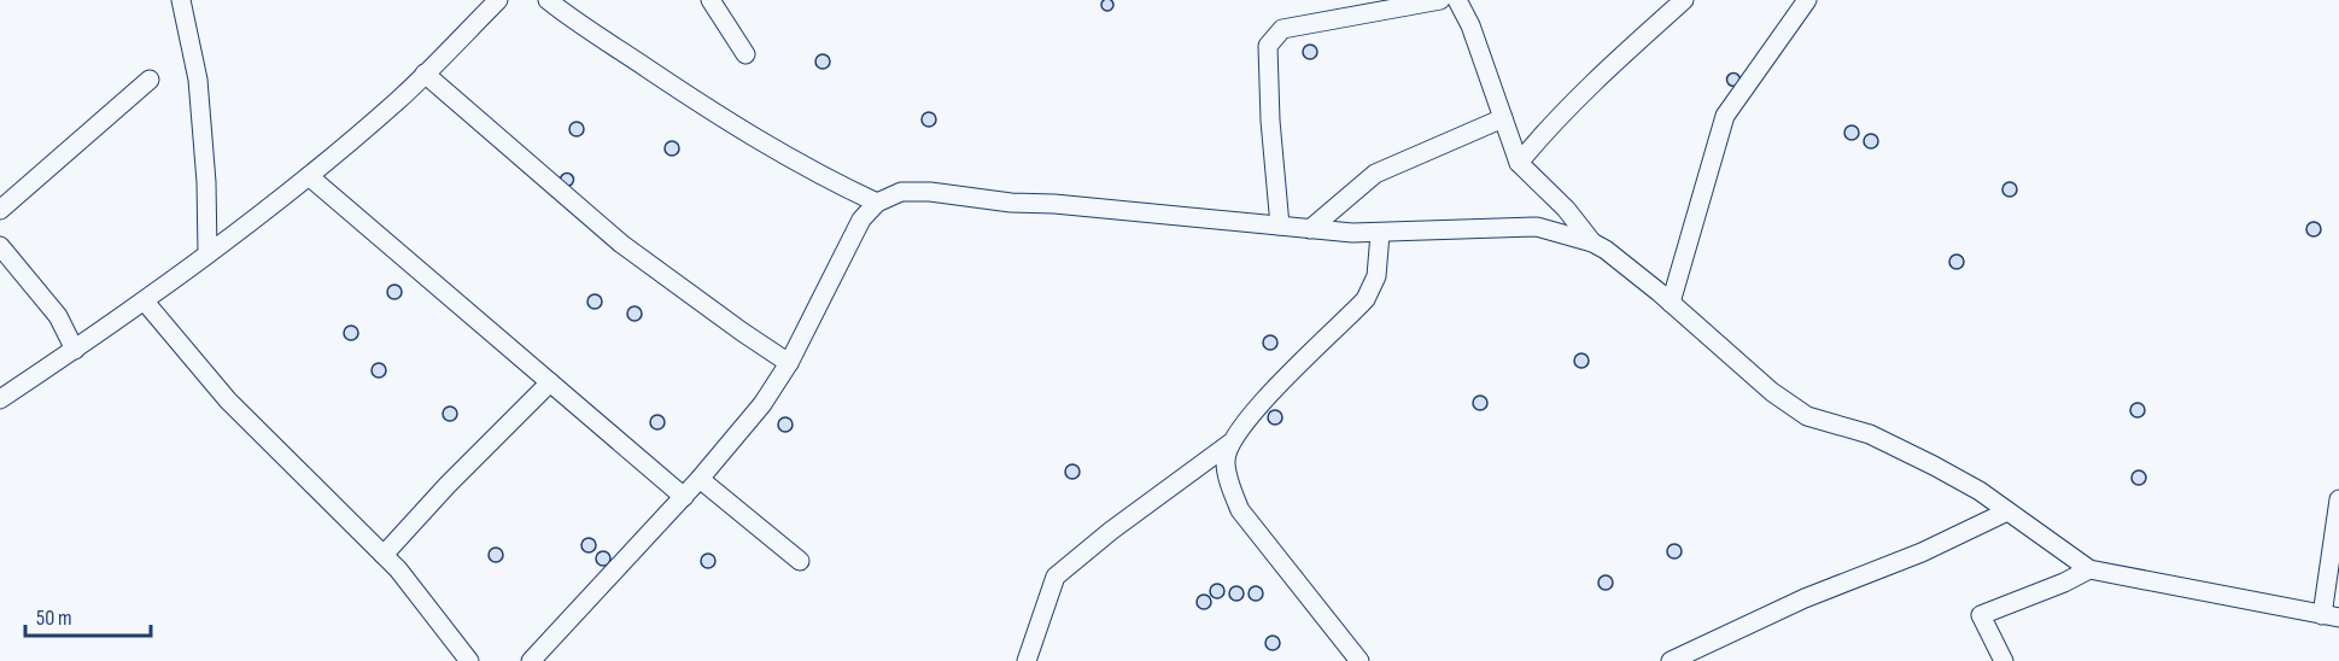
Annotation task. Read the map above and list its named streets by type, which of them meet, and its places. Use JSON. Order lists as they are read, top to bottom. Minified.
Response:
{"scale_bar":"50 m"}
